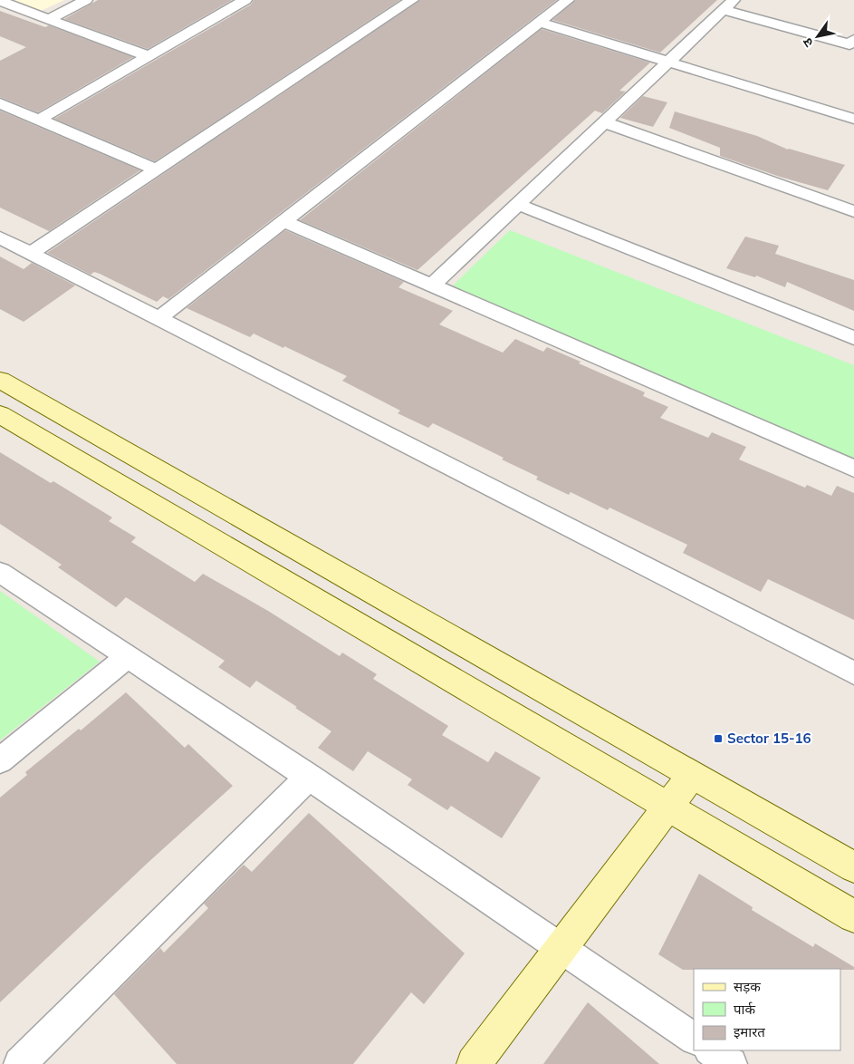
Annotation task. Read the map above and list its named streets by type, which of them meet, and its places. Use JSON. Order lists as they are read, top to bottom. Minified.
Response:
{"places":{"transit":["Sector 15-16"]},"legend":["सड़क","पार्क","इमारत"],"north":"bottom left"}
